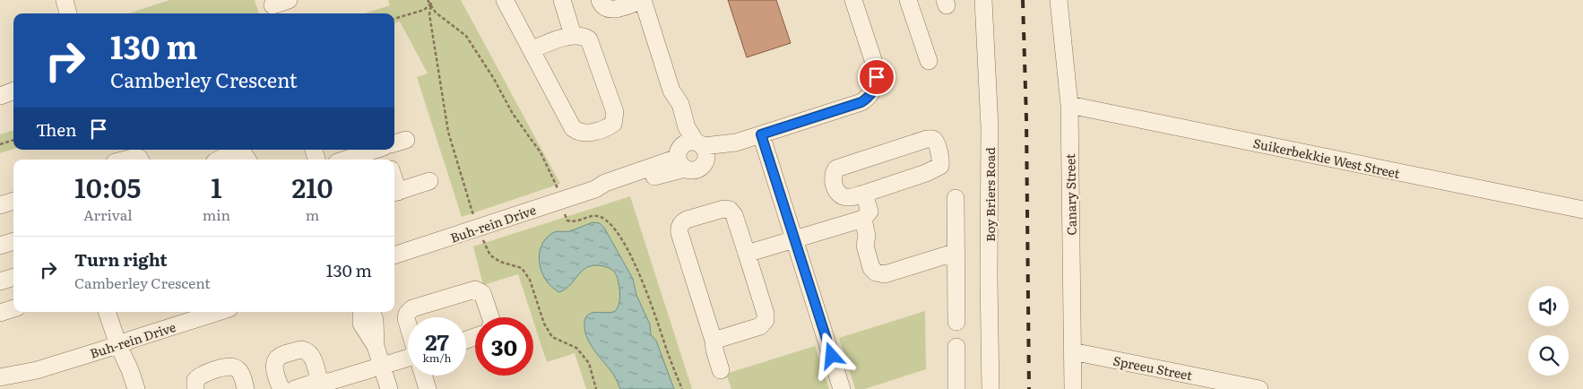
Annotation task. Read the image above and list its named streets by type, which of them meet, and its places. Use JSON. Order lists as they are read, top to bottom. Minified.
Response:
{"streets":{"street":["Suikerbekkie West Street","Boy Briers Road","Canary Street","Buh-rein Drive","Spreeu Street"]},"crossings":[["Suikerbekkie West Street","Canary Street"],["Canary Street","Spreeu Street"]],"page":{"turn":["130 m","Camberley Crescent"],"then":"Then","eta":["10:05","Arrival","1","min","210","m"],"list":[{"name":"Turn right","note":"Camberley Crescent","value":"130 m"}],"speed":"27 km/h","limit":"30"}}
